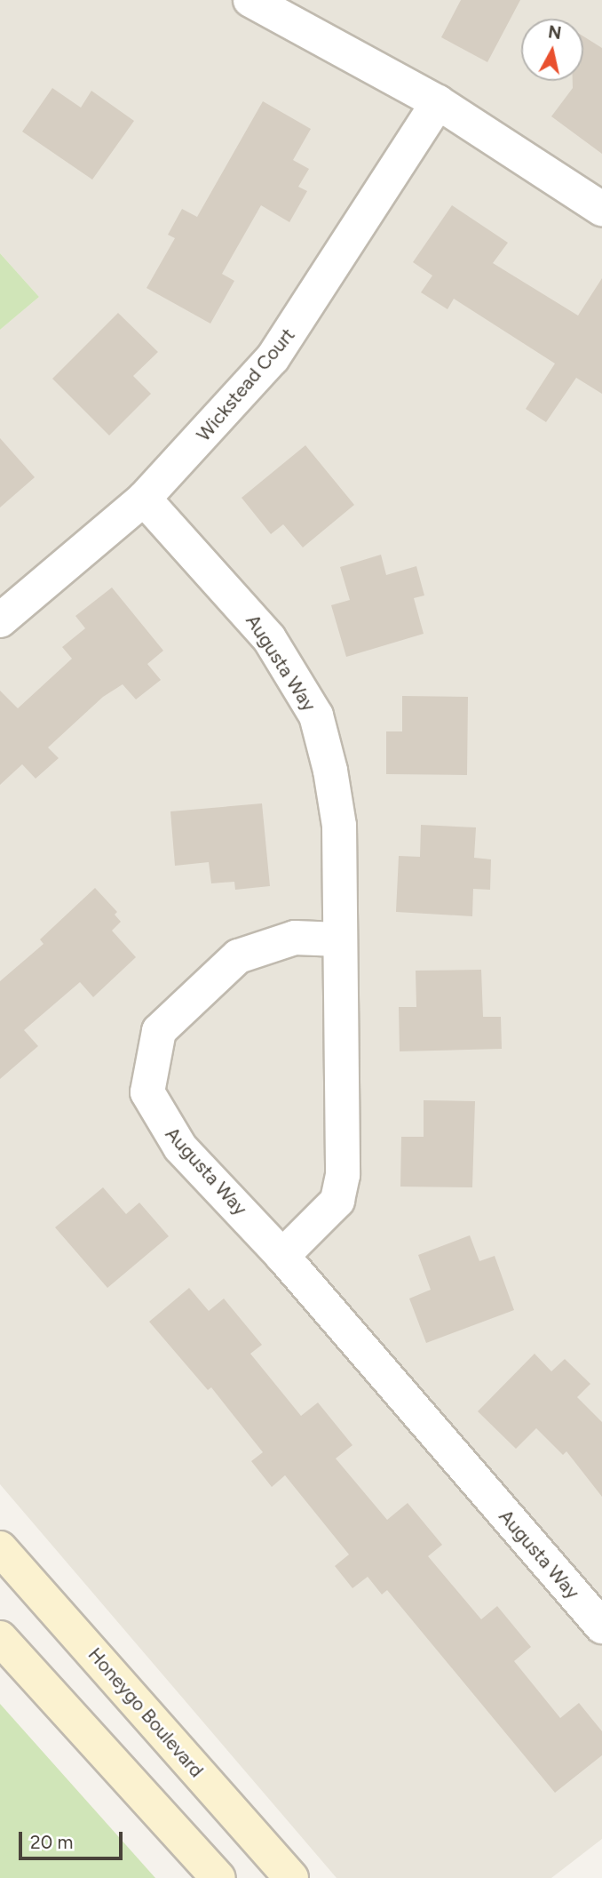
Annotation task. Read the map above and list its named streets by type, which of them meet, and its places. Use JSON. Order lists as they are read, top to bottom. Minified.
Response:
{"streets":{"main road":["Honeygo Boulevard"],"street":["Wickstead Court","Augusta Way"]},"crossings":[["Wickstead Court","Augusta Way"]],"scale_bar":"20 m","north":"top"}
